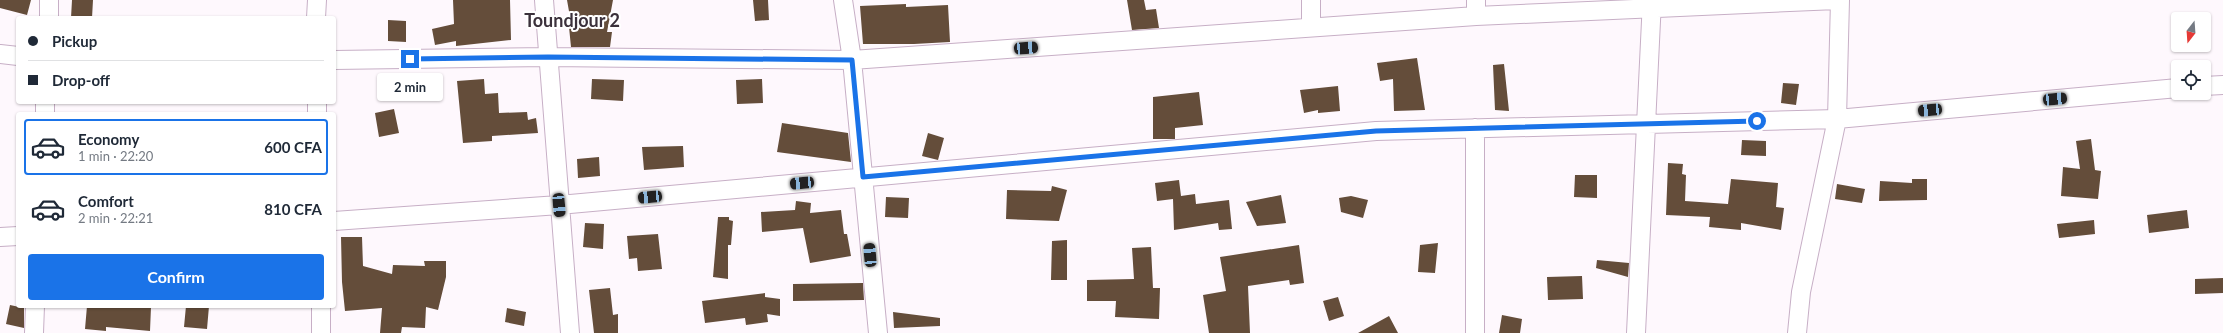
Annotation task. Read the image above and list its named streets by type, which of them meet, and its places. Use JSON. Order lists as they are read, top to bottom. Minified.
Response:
{"districts":["Toundjour 2"],"north":"bottom","page":{"banner":["Pickup","Drop-off"],"bubble":"2 min","list":[{"name":"Economy","note":"1 min · 22:20","value":"600 CFA"},{"name":"Comfort","note":"2 min · 22:21","value":"810 CFA"}],"buttons":"Confirm"}}
